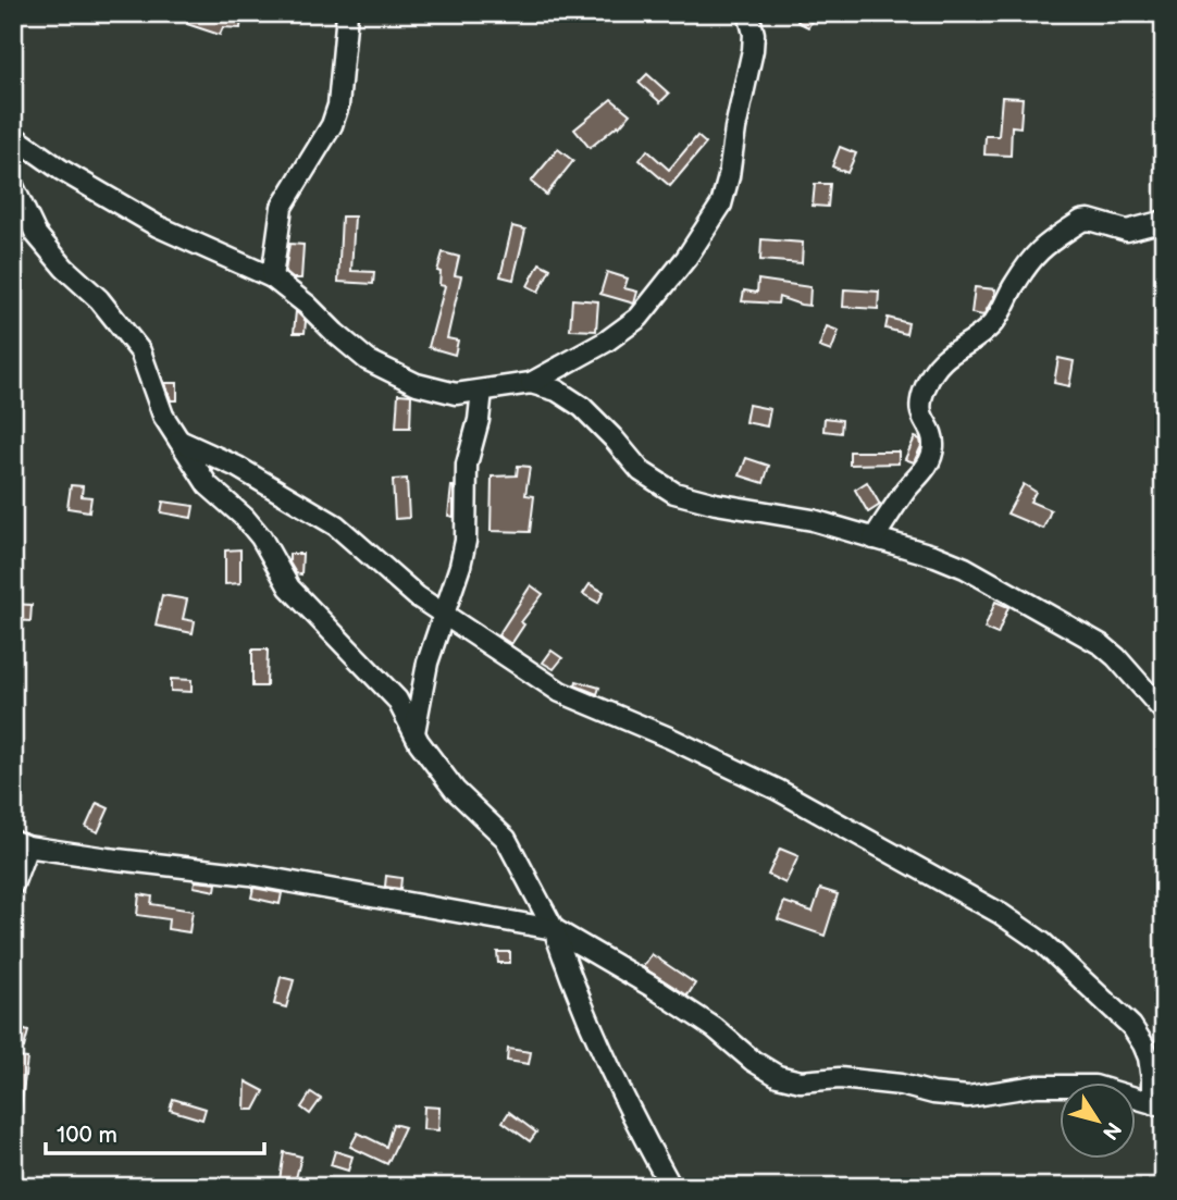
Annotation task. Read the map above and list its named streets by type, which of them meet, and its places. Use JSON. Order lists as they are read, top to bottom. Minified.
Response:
{"scale_bar":"100 m","north":"bottom right"}
